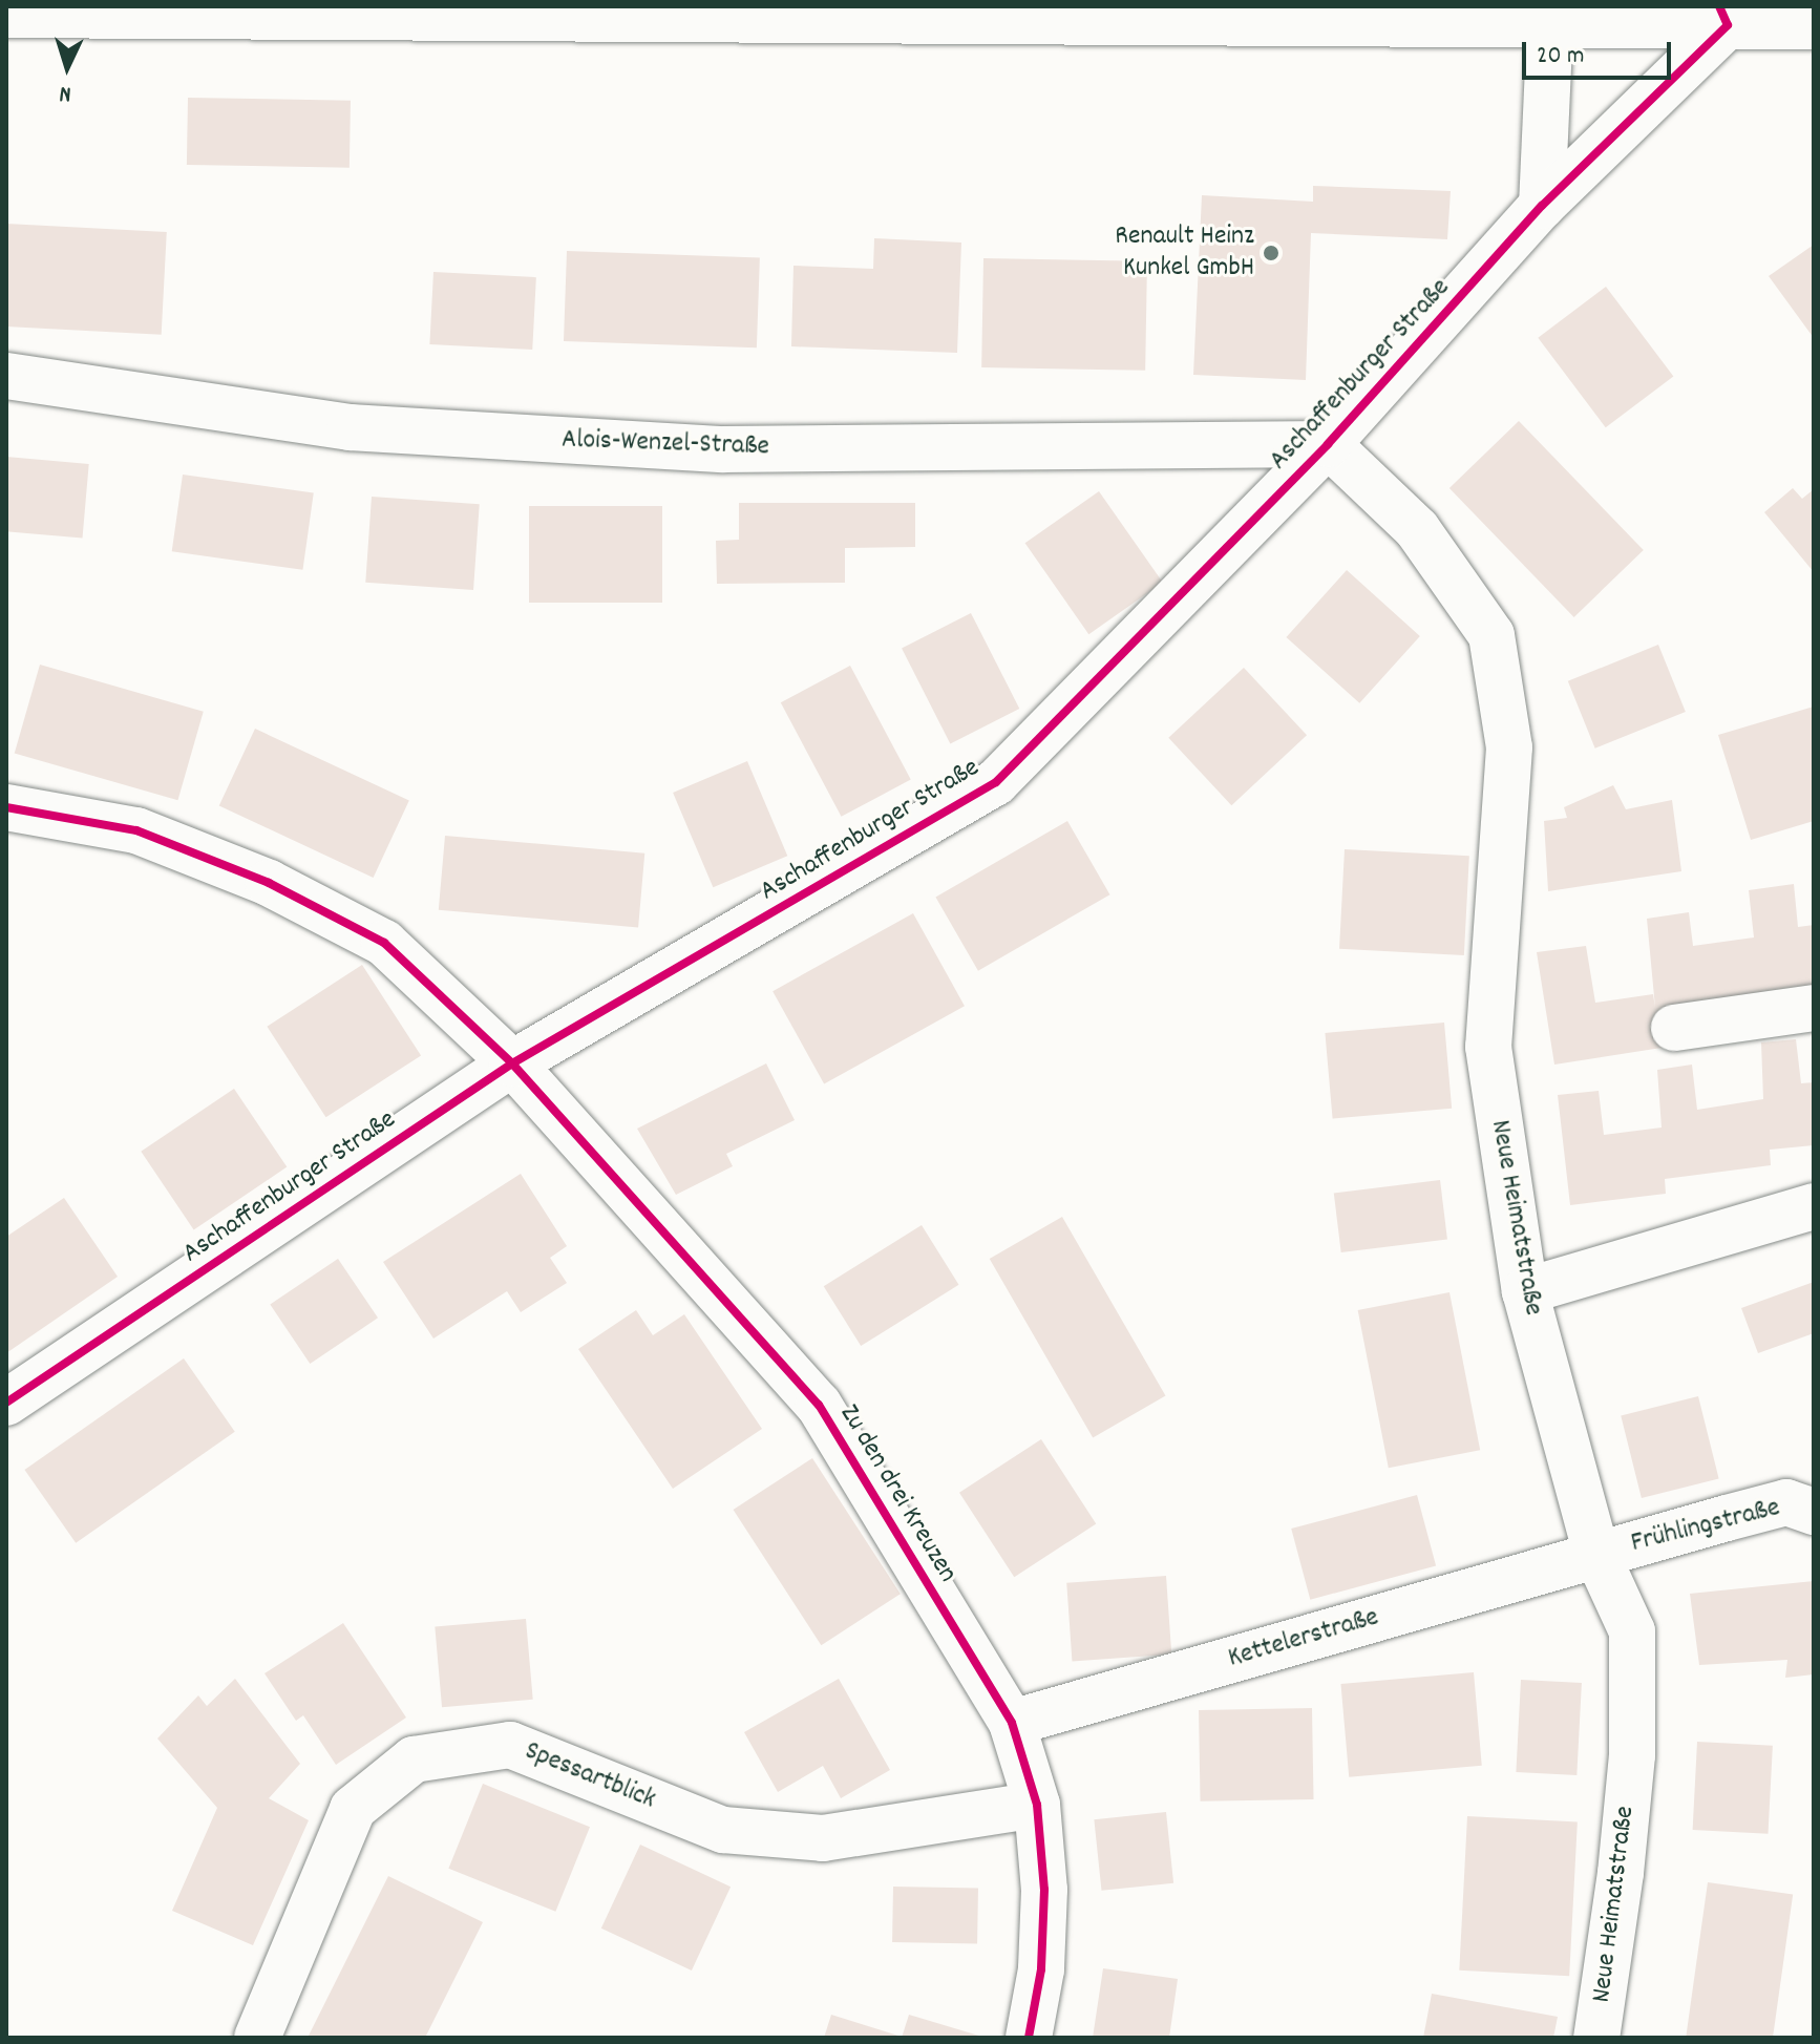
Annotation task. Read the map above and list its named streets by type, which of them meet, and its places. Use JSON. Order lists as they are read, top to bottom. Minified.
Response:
{"streets":{"street":["Aschaffenburger Straße","Alois-Wenzel-Straße","Neue Heimatstraße","Zu den drei Kreuzen","Frühlingstraße","Kettelerstraße","Spessartblick"]},"crossings":[["Aschaffenburger Straße","Alois-Wenzel-Straße"],["Aschaffenburger Straße","Neue Heimatstraße"],["Aschaffenburger Straße","Zu den drei Kreuzen"],["Alois-Wenzel-Straße","Neue Heimatstraße"],["Neue Heimatstraße","Frühlingstraße"],["Neue Heimatstraße","Kettelerstraße"],["Zu den drei Kreuzen","Kettelerstraße"],["Zu den drei Kreuzen","Spessartblick"],["Frühlingstraße","Kettelerstraße"]],"places":["Renault Heinz Kunkel GmbH"],"scale_bar":"20 m","north":"bottom"}
